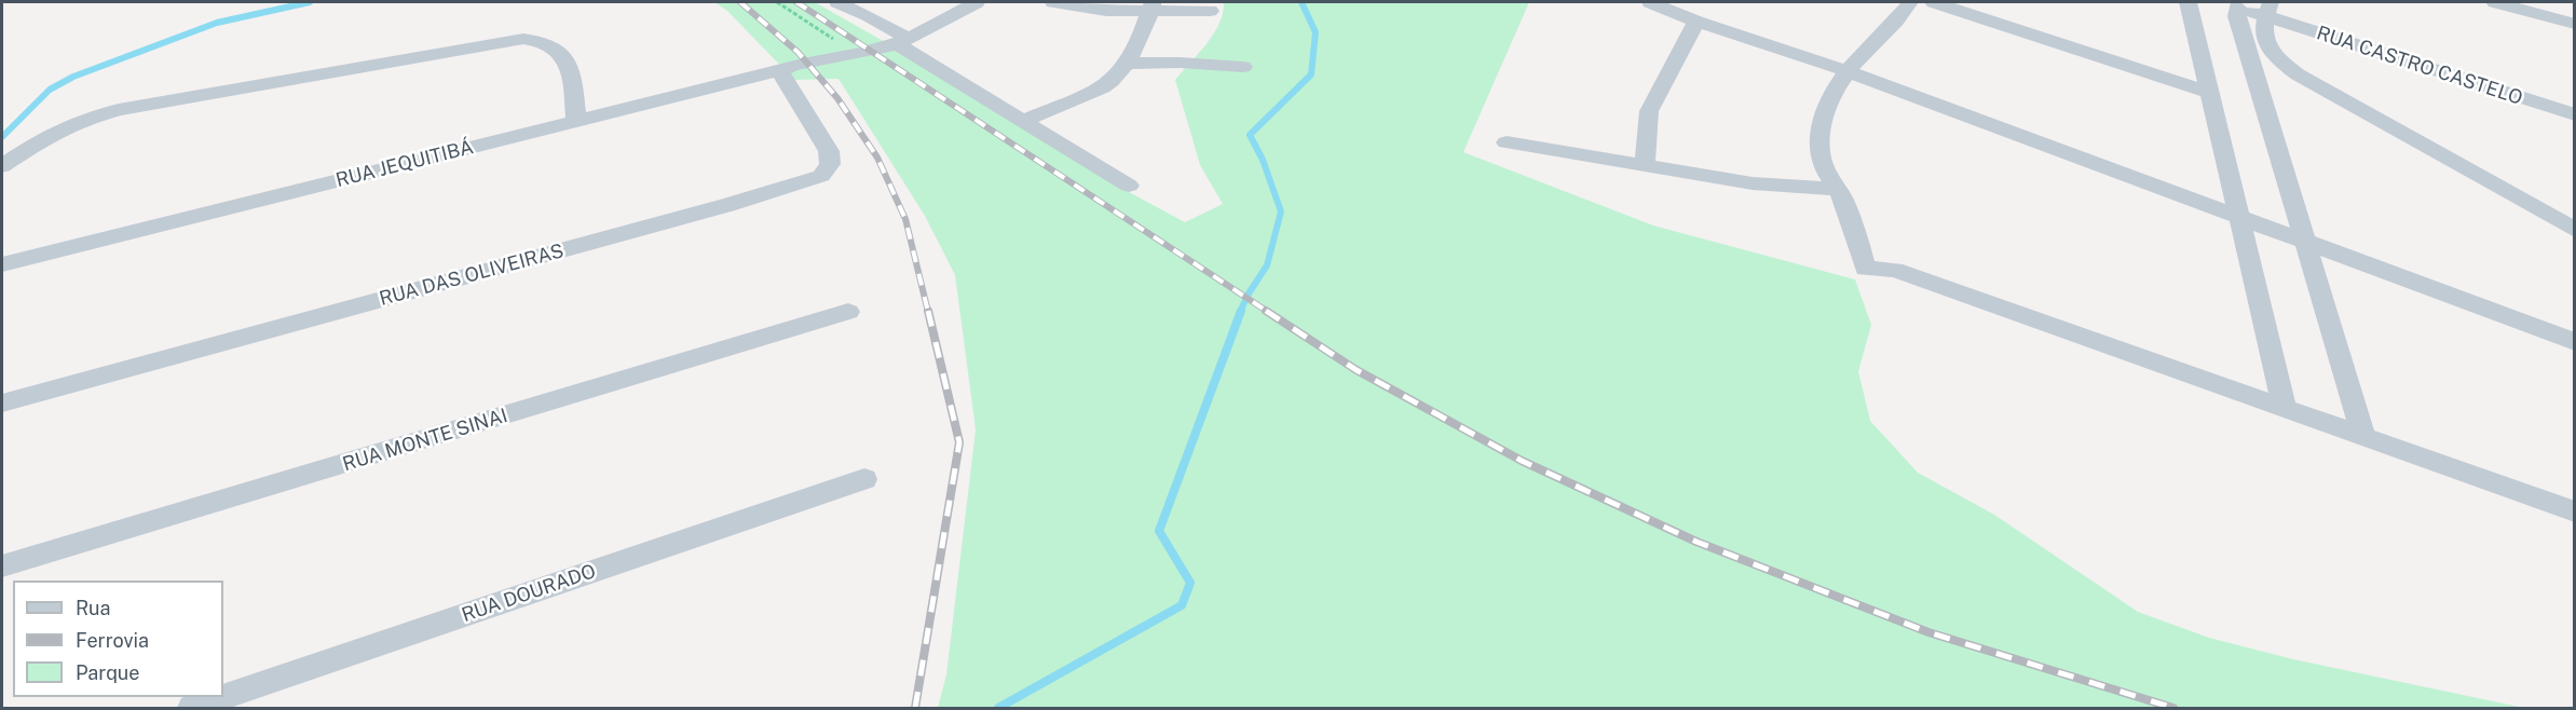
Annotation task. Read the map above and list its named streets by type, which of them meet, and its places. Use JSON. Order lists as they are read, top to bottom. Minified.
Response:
{"streets":{"street":["RUA CASTRO CASTELO","RUA JEQUITIBÁ","RUA DAS OLIVEIRAS","RUA MONTE SINAI","RUA DOURADO"]},"crossings":[["RUA JEQUITIBÁ","RUA DAS OLIVEIRAS"]],"legend":["Rua","Ferrovia","Parque"]}
